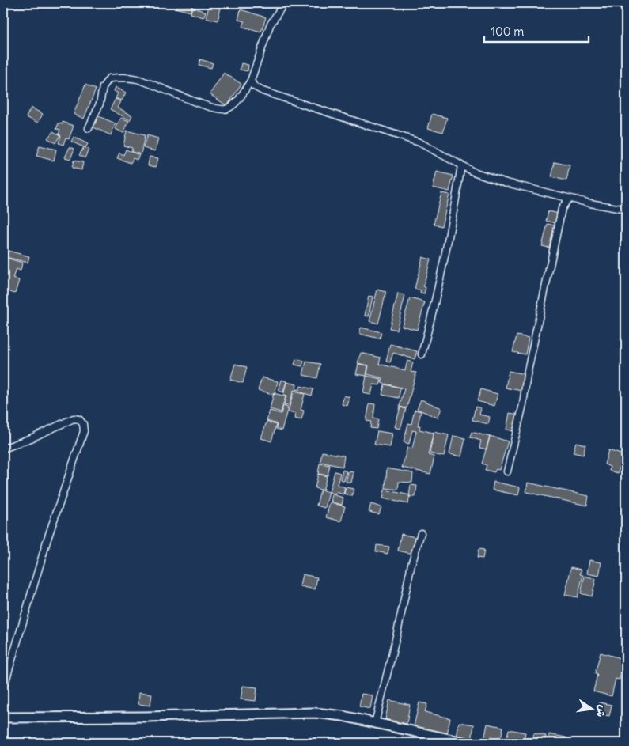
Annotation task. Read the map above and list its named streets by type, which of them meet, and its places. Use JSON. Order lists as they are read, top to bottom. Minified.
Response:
{"scale_bar":"100 m","north":"right"}
